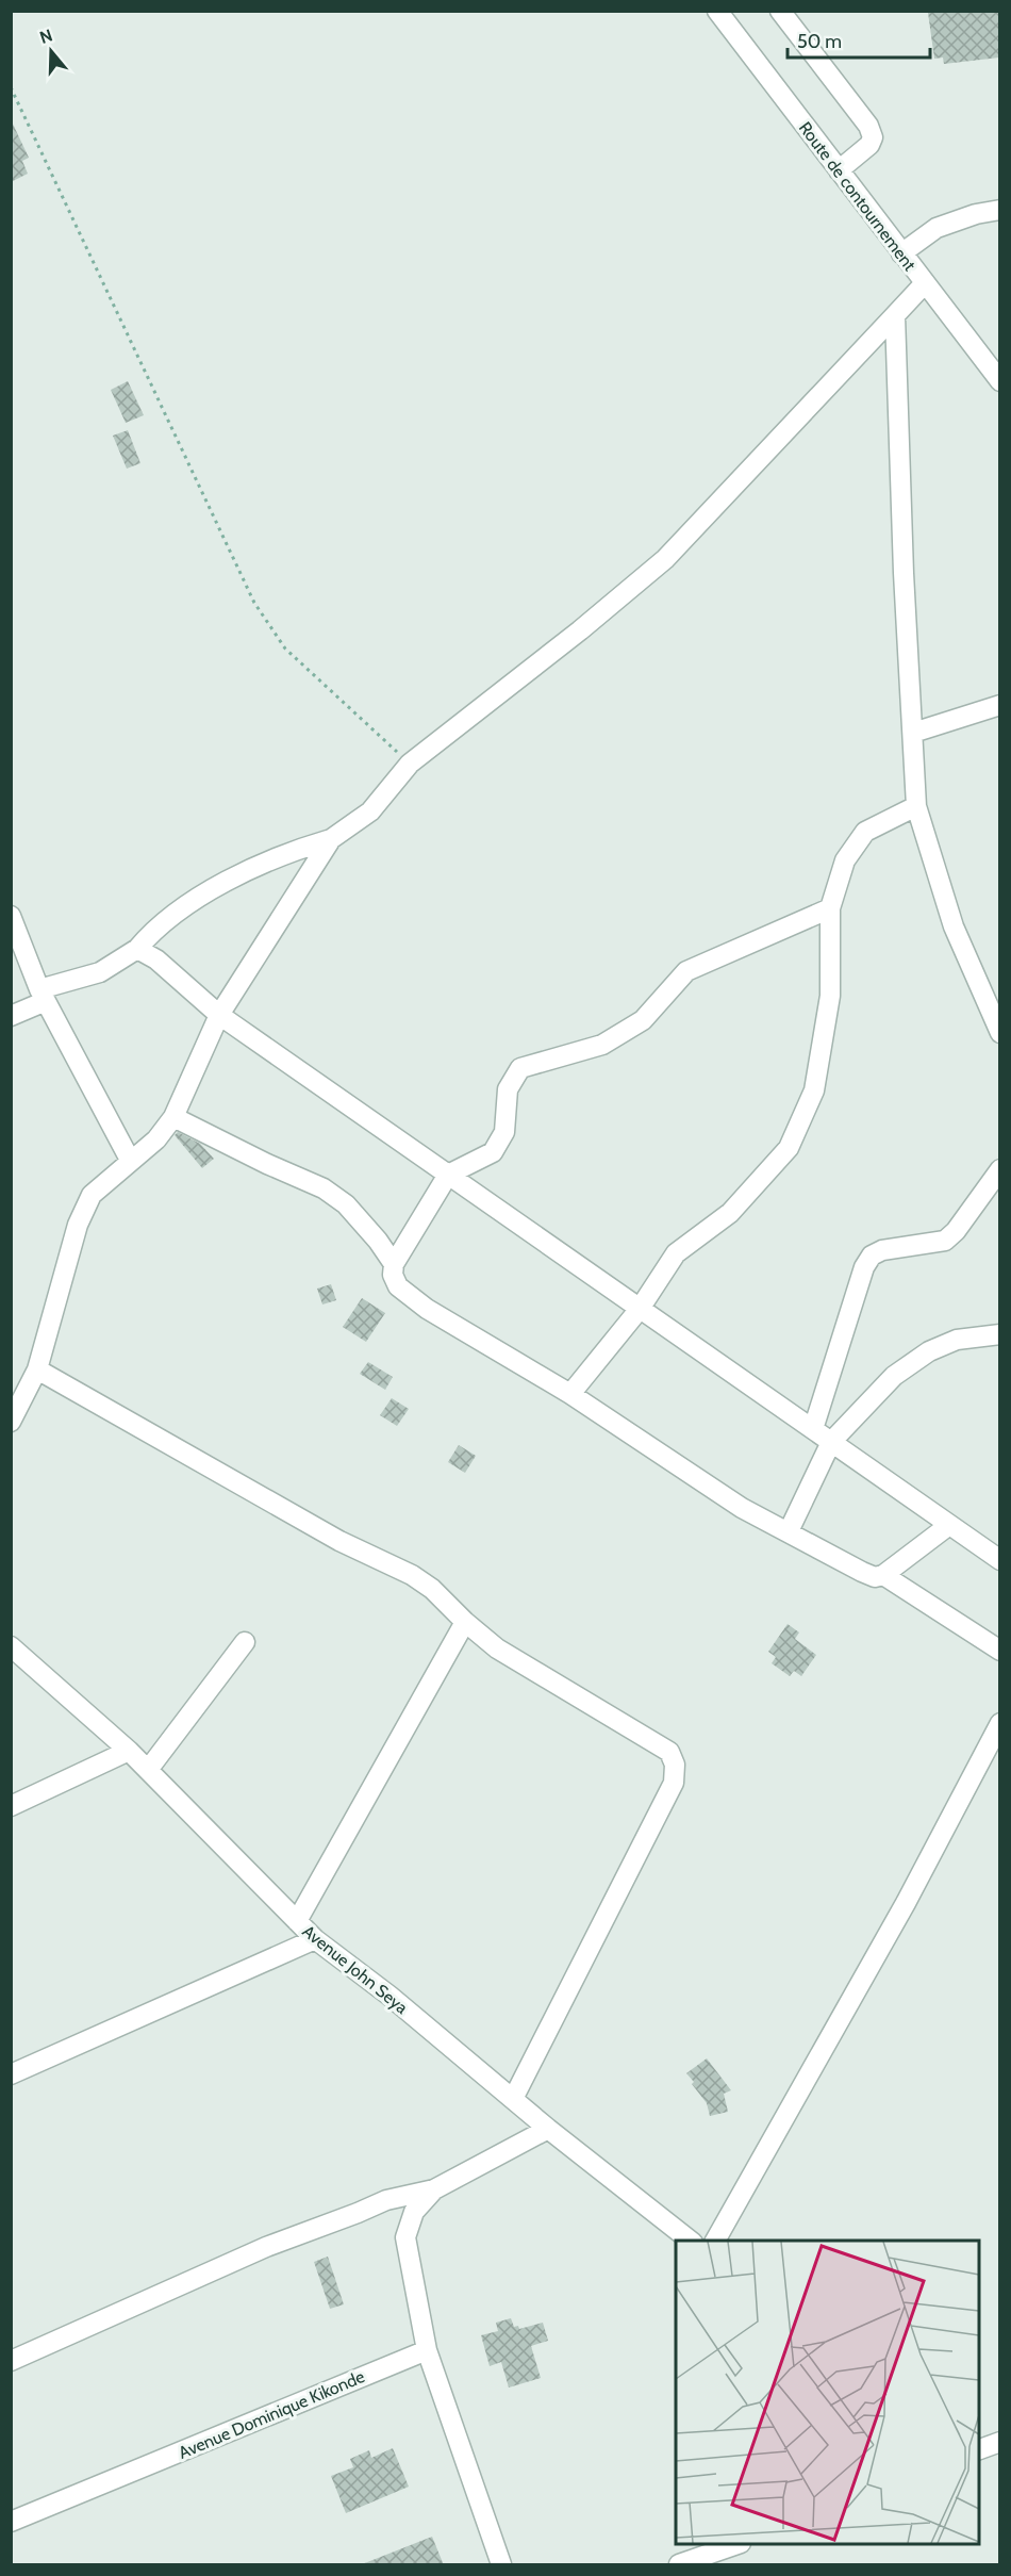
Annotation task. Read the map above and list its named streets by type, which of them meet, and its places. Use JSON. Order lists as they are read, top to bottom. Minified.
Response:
{"streets":{"street":["Route de contournement","Avenue John Seya","Avenue Dominique Kikonde"]},"scale_bar":"50 m","north":"top"}
